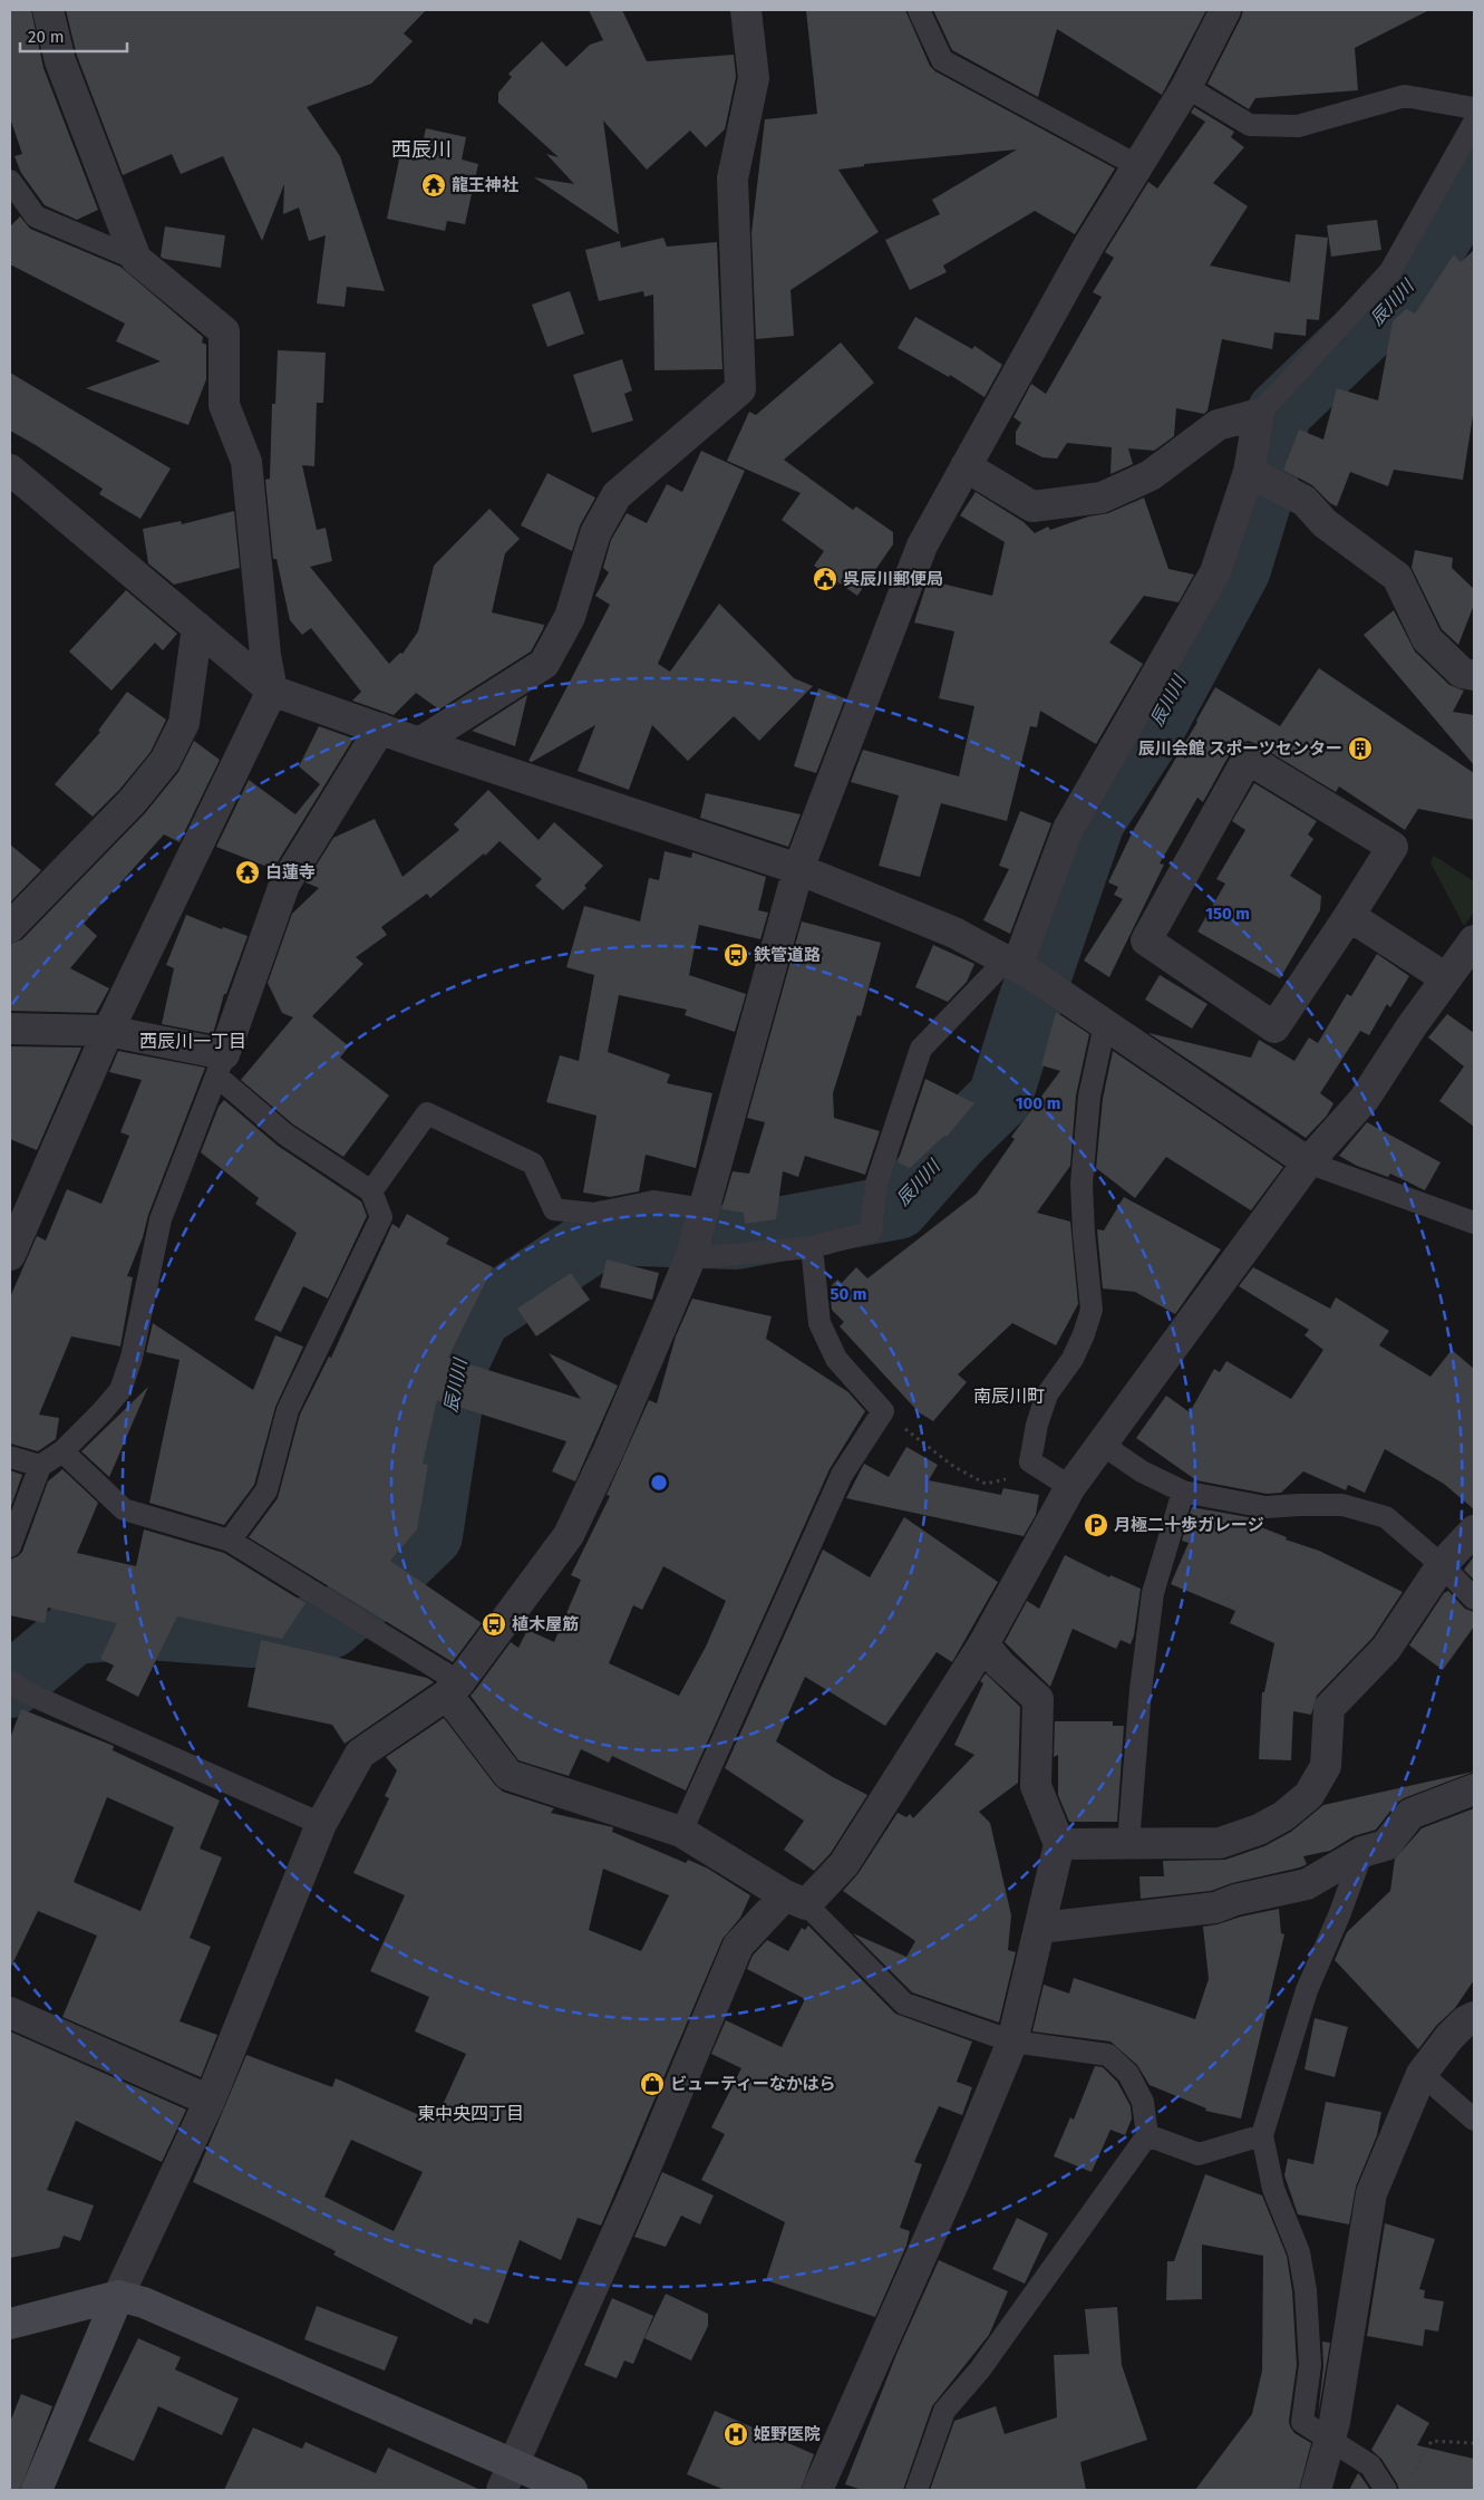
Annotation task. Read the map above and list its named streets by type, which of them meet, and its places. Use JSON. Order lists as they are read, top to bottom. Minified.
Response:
{"districts":["西辰川","西辰川一丁目","南辰川町","東中央四丁目"],"water":["辰川川"],"places":{"temple":["龍王神社","白蓮寺"],"public building":["呉辰川郵便局"],"building":["辰川会館 スポーツセンター"],"bus stop":["鉄管道路","植木屋筋"],"parking":["月極二十歩ガレージ"],"shop":["ビューティーなかはら"],"hospital":["姫野医院"]},"scale_bar":"20 m","rings":["150 m","100 m","50 m"]}
